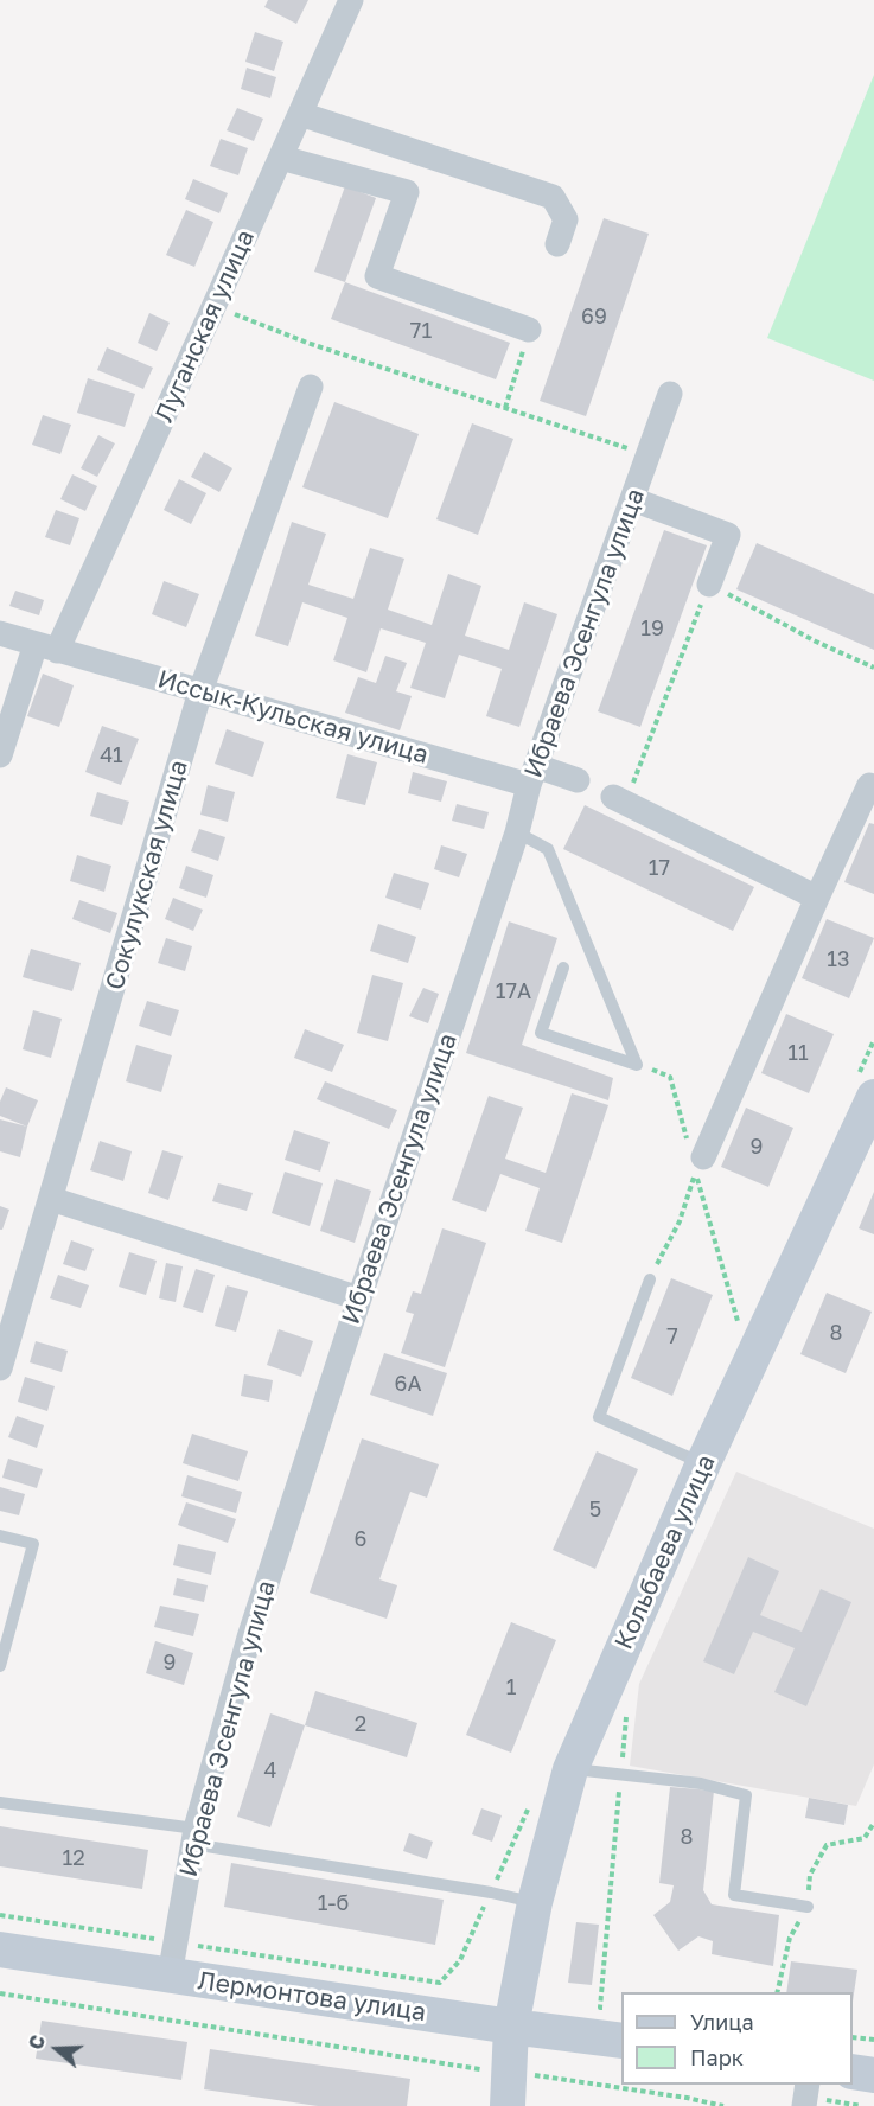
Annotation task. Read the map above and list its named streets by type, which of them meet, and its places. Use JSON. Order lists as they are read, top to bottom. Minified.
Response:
{"streets":{"main road":["Кольбаева улица","Лермонтова улица"],"street":["Луганская улица","Ибраева Эсенгула улица","Иссык-Кульская улица","Сокулукская улица"]},"crossings":[["Луганская улица","Иссык-Кульская улица"],["Ибраева Эсенгула улица","Иссык-Кульская улица"],["Ибраева Эсенгула улица","Лермонтова улица"],["Иссык-Кульская улица","Сокулукская улица"],["Кольбаева улица","Лермонтова улица"]],"house_numbers":["69","71","19","41","17","13","17А","11","9","8","7","6А","5","6","9","1","2","4","8","12","1-б"],"legend":["Улица","Парк"],"north":"left"}
